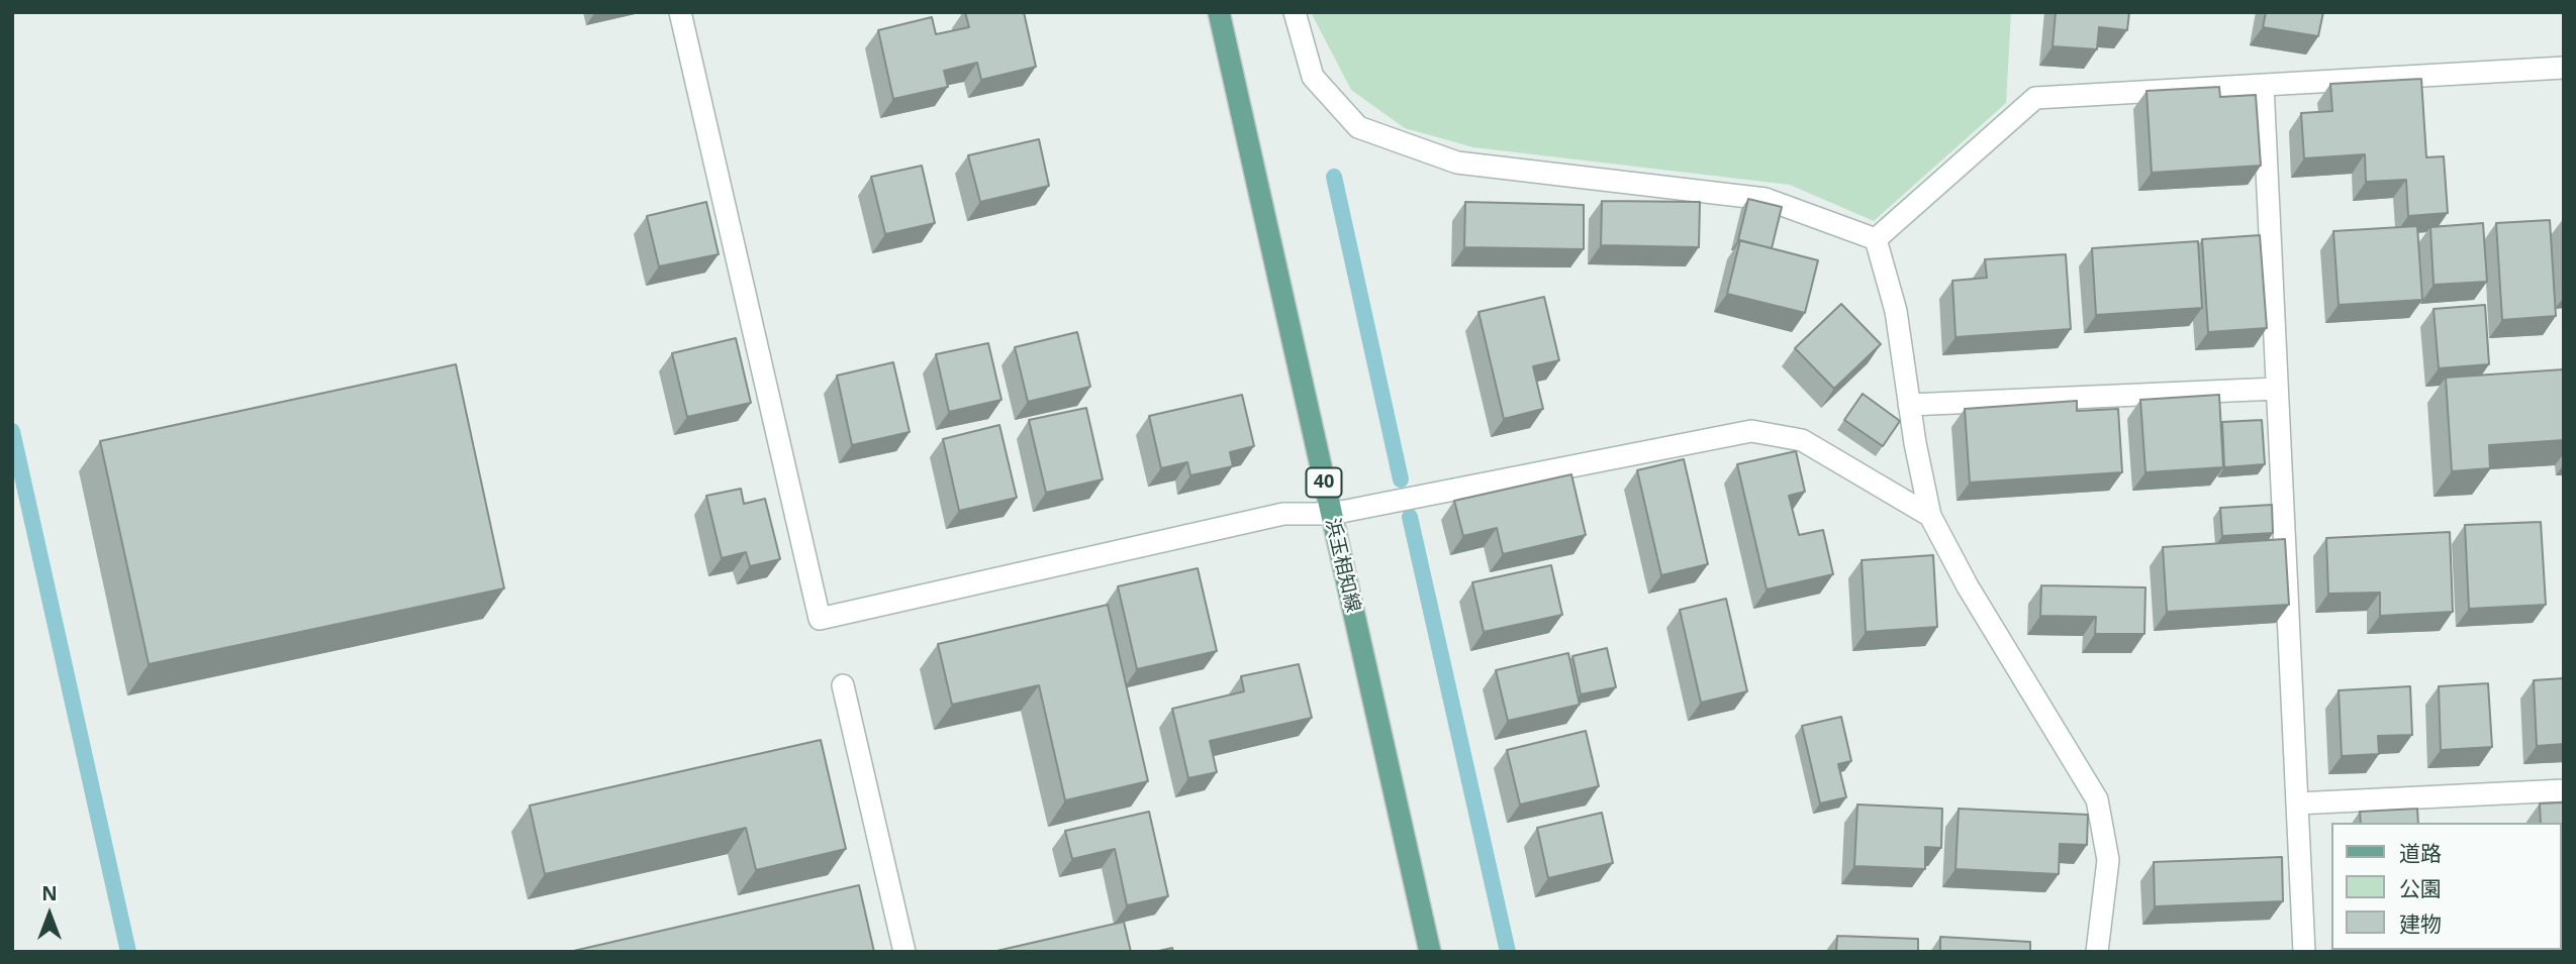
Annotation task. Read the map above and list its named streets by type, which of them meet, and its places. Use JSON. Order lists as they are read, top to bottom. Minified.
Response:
{"streets":{"main road":["40","浜玉相知線"]},"legend":["道路","公園","建物"],"north":"top"}
